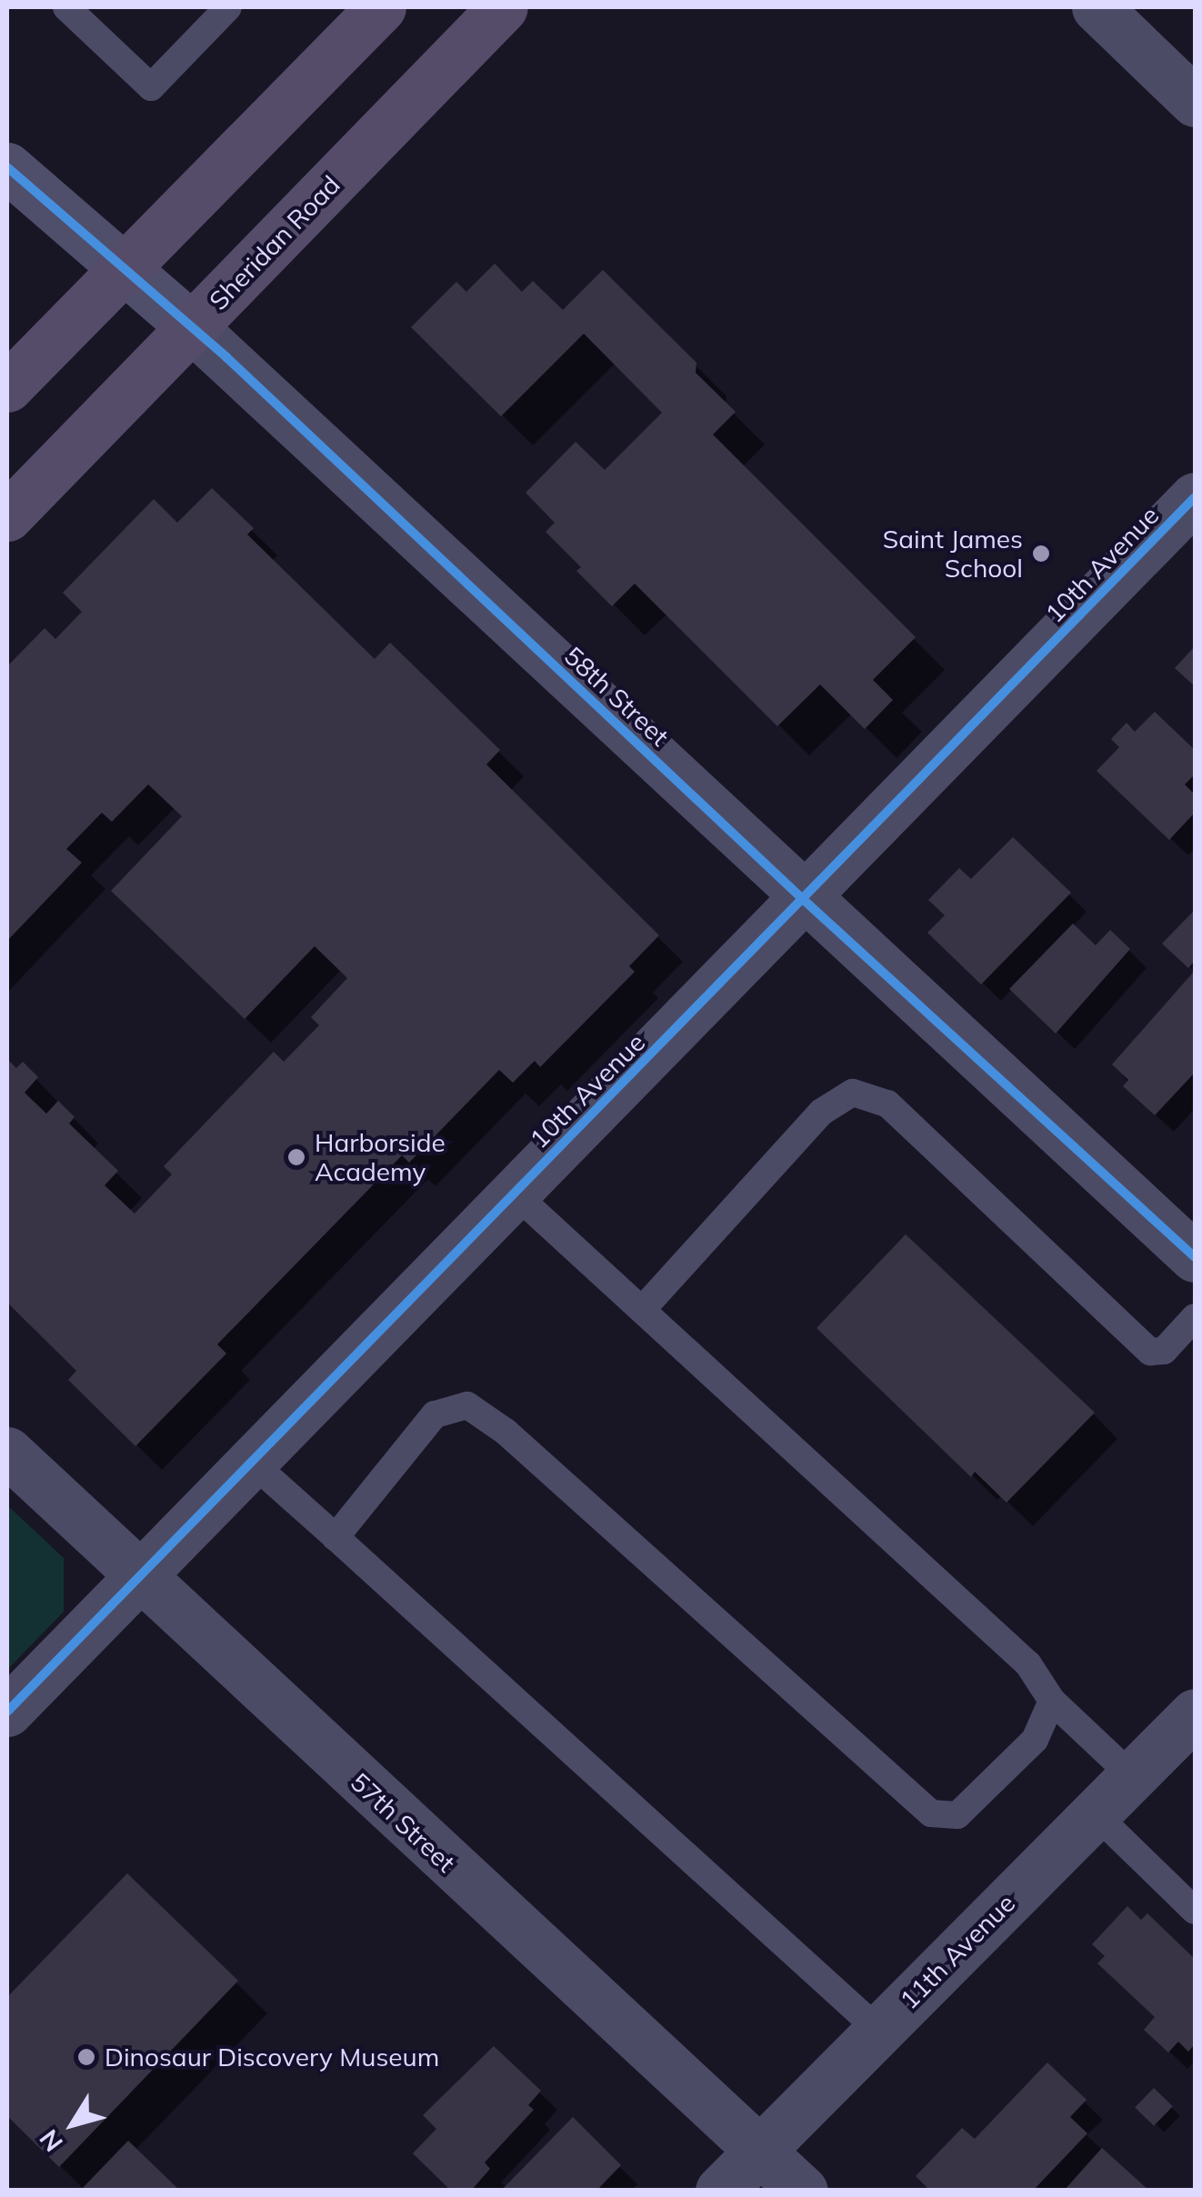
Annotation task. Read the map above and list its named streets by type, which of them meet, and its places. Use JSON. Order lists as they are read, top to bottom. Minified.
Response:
{"streets":{"main road":["Sheridan Road"],"street":["10th Avenue","58th Street","57th Street","11th Avenue"]},"crossings":[["Sheridan Road","58th Street"],["10th Avenue","58th Street"],["10th Avenue","57th Street"],["57th Street","11th Avenue"]],"places":["Saint James School","Harborside Academy","Dinosaur Discovery Museum"],"north":"bottom left"}
